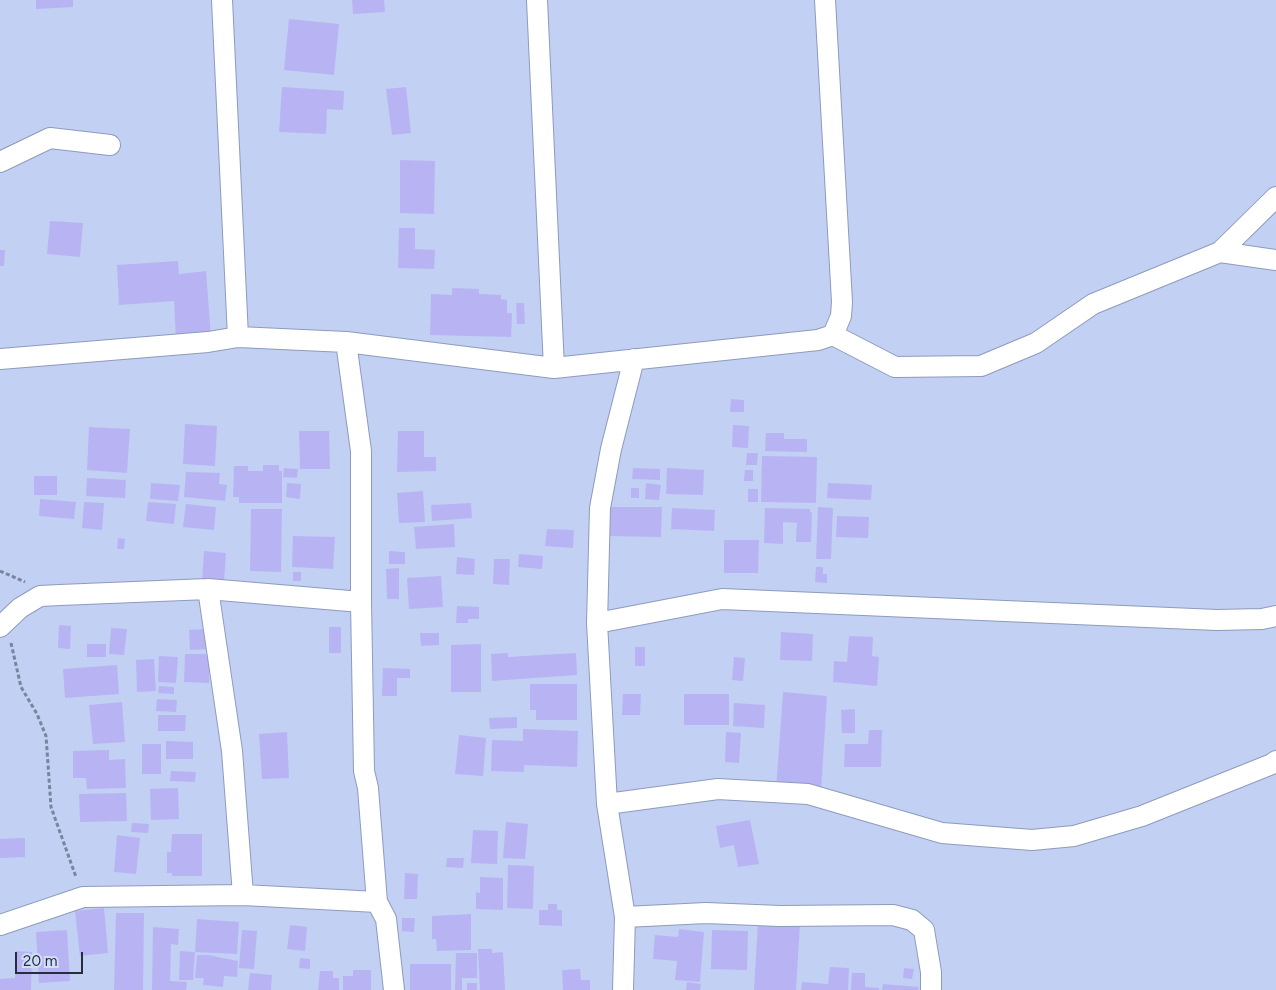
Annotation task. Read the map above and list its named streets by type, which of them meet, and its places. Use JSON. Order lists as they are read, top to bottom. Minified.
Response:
{"scale_bar":"20 m"}
